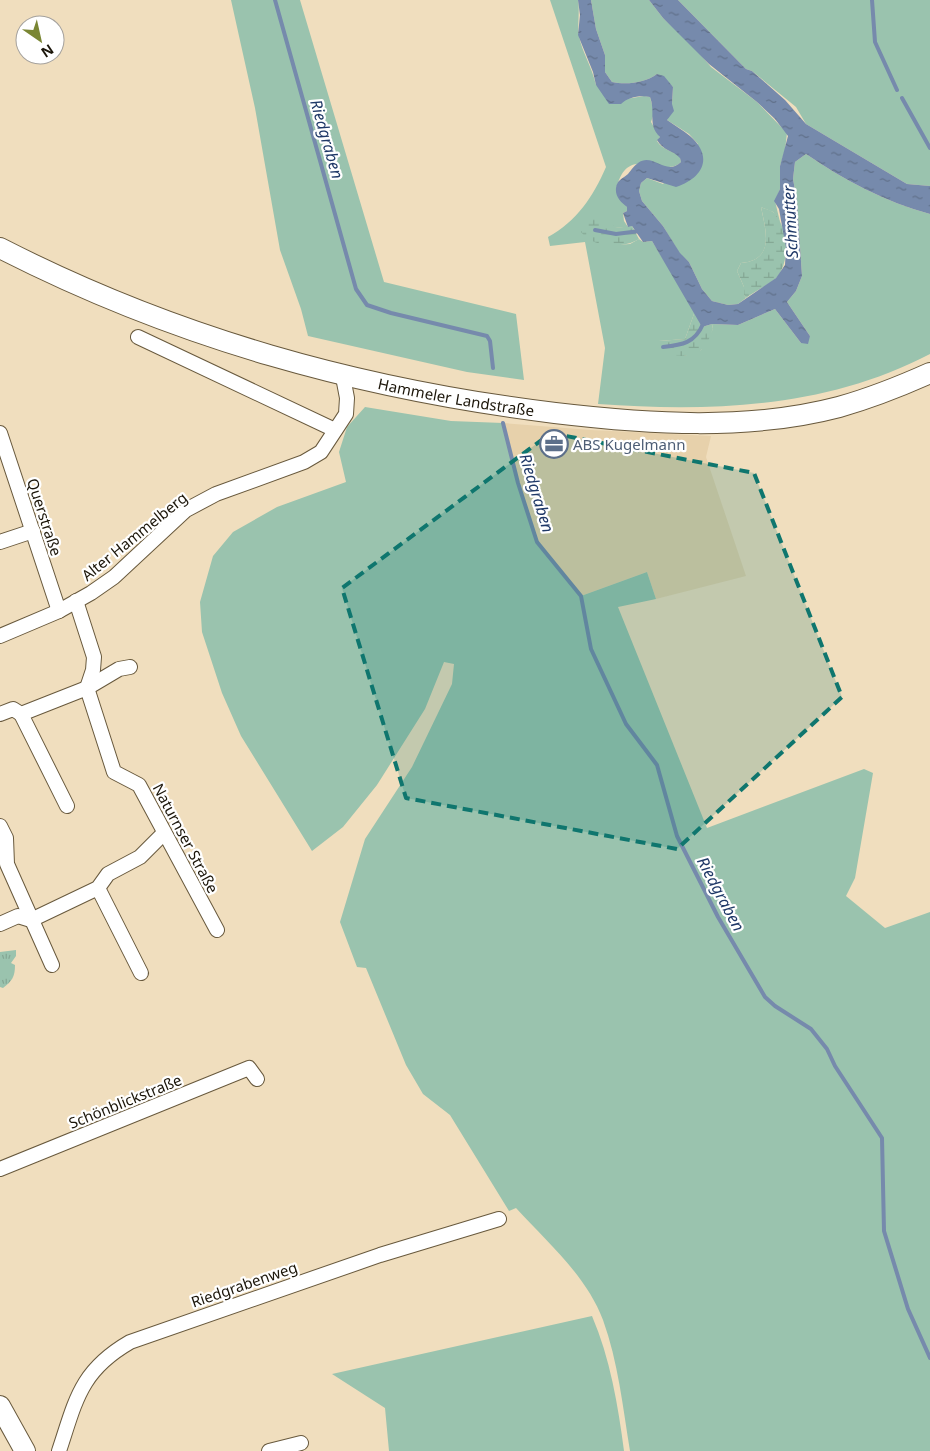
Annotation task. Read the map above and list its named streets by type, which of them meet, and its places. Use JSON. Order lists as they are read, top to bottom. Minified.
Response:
{"streets":{"main road":["Hammeler Landstraße"],"street":["Querstraße","Alter Hammelberg","Naturnser Straße","Schönblickstraße","Riedgrabenweg"]},"crossings":[["Hammeler Landstraße","Alter Hammelberg"],["Querstraße","Alter Hammelberg"]],"water":["Riedgraben","Schmutter"],"places":{"office":["ABS Kugelmann"]},"north":"bottom right"}
